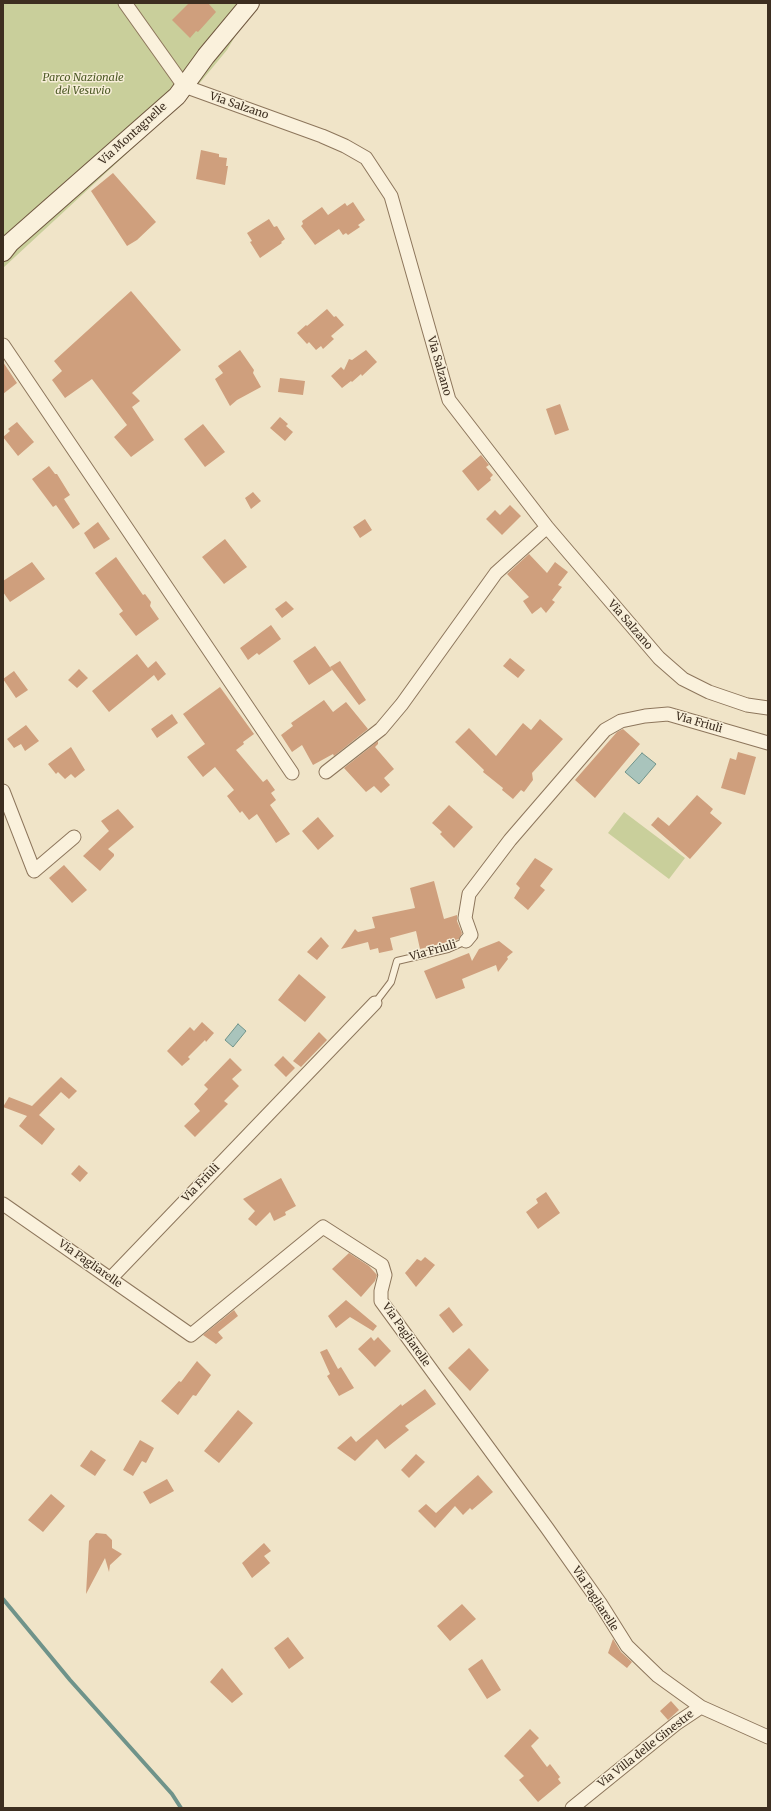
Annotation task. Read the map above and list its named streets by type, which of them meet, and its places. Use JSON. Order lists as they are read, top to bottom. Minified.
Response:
{"streets":{"street":["Via Salzano","Via Montagnelle","Via Friuli","Via Pagliarelle","Via Villa delle Ginestre"]},"crossings":[["Via Salzano","Via Montagnelle"],["Via Friuli","Via Pagliarelle"],["Via Pagliarelle","Via Villa delle Ginestre"]],"parks":["Parco Nazionale del Vesuvio"]}
